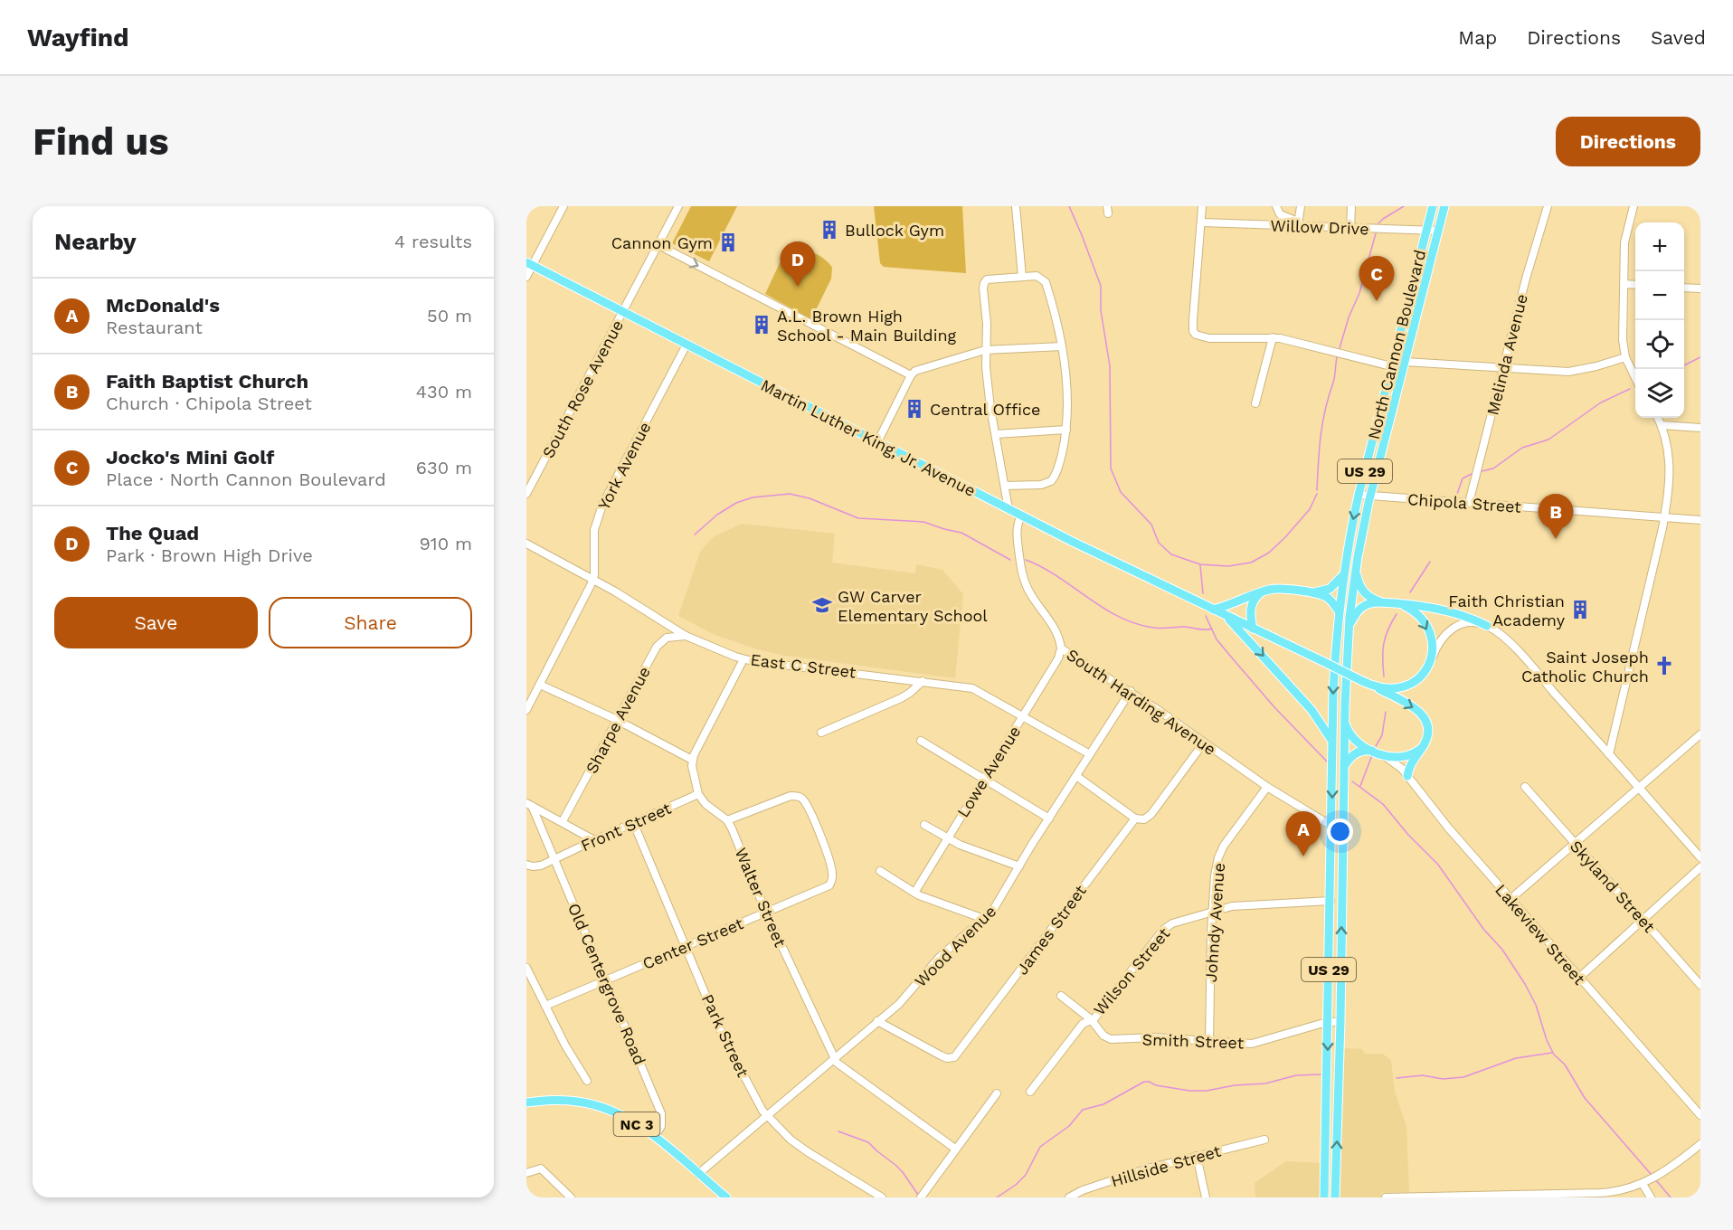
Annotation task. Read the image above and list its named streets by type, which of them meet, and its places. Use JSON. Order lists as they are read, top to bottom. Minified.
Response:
{"streets":{"main road":["North Cannon Boulevard","Martin Luther King, Jr. Avenue","US 29","NC 3"],"street":["Willow Drive","Melinda Avenue","South Rose Avenue","York Avenue","Chipola Street","East C Street","South Harding Avenue","Sharpe Avenue","Lowe Avenue","Front Street","Skyland Street","Walter Street","Johndy Avenue","James Street","Lakeview Street","Center Street","Wood Avenue","Wilson Street","Old Centergrove Road","Park Street","Smith Street","Hillside Street"]},"crossings":[["Willow Drive","North Cannon Boulevard"],["North Cannon Boulevard","US 29"],["North Cannon Boulevard","Chipola Street"],["Melinda Avenue","Chipola Street"],["South Rose Avenue","Martin Luther King, Jr. Avenue"],["Martin Luther King, Jr. Avenue","York Avenue"],["Martin Luther King, Jr. Avenue","South Harding Avenue"],["York Avenue","East C Street"],["US 29","South Harding Avenue"],["US 29","Wilson Street"],["US 29","Smith Street"],["East C Street","Sharpe Avenue"],["East C Street","Lowe Avenue"],["East C Street","Wood Avenue"],["South Harding Avenue","Lowe Avenue"],["South Harding Avenue","Johndy Avenue"],["South Harding Avenue","James Street"],["South Harding Avenue","Wood Avenue"],["Front Street","Old Centergrove Road"],["Front Street","Park Street"],["Walter Street","Center Street"],["Walter Street","Wood Avenue"],["Johndy Avenue","Wilson Street"],["Johndy Avenue","Smith Street"],["James Street","Wood Avenue"],["Center Street","Old Centergrove Road"],["Center Street","Park Street"],["Wood Avenue","Park Street"],["Wood Avenue","NC 3"],["Wilson Street","Smith Street"],["Old Centergrove Road","NC 3"]],"places":{"building":["Bullock Gym","Cannon Gym","A.L. Brown High School - Main Building","Central Office","Faith Christian Academy"],"school or university":["GW Carver Elementary School"],"church":["Saint Joseph Catholic Church"]},"page":{"header":"Wayfind","nav":["Map","Directions","Saved"],"buttons":["Directions",["Save","Share"]],"title":"Find us","heading":["Nearby","4 results"],"map_buttons":["+","−"],"pins":["D","C","B","A"],"list":[{"mark":"A","name":"McDonald's","note":"Restaurant","value":"50 m"},{"mark":"B","name":"Faith Baptist Church","note":"Church · Chipola Street","value":"430 m"},{"mark":"C","name":"Jocko's Mini Golf","note":"Place · North Cannon Boulevard","value":"630 m"},{"mark":"D","name":"The Quad","note":"Park · Brown High Drive","value":"910 m"}]}}
